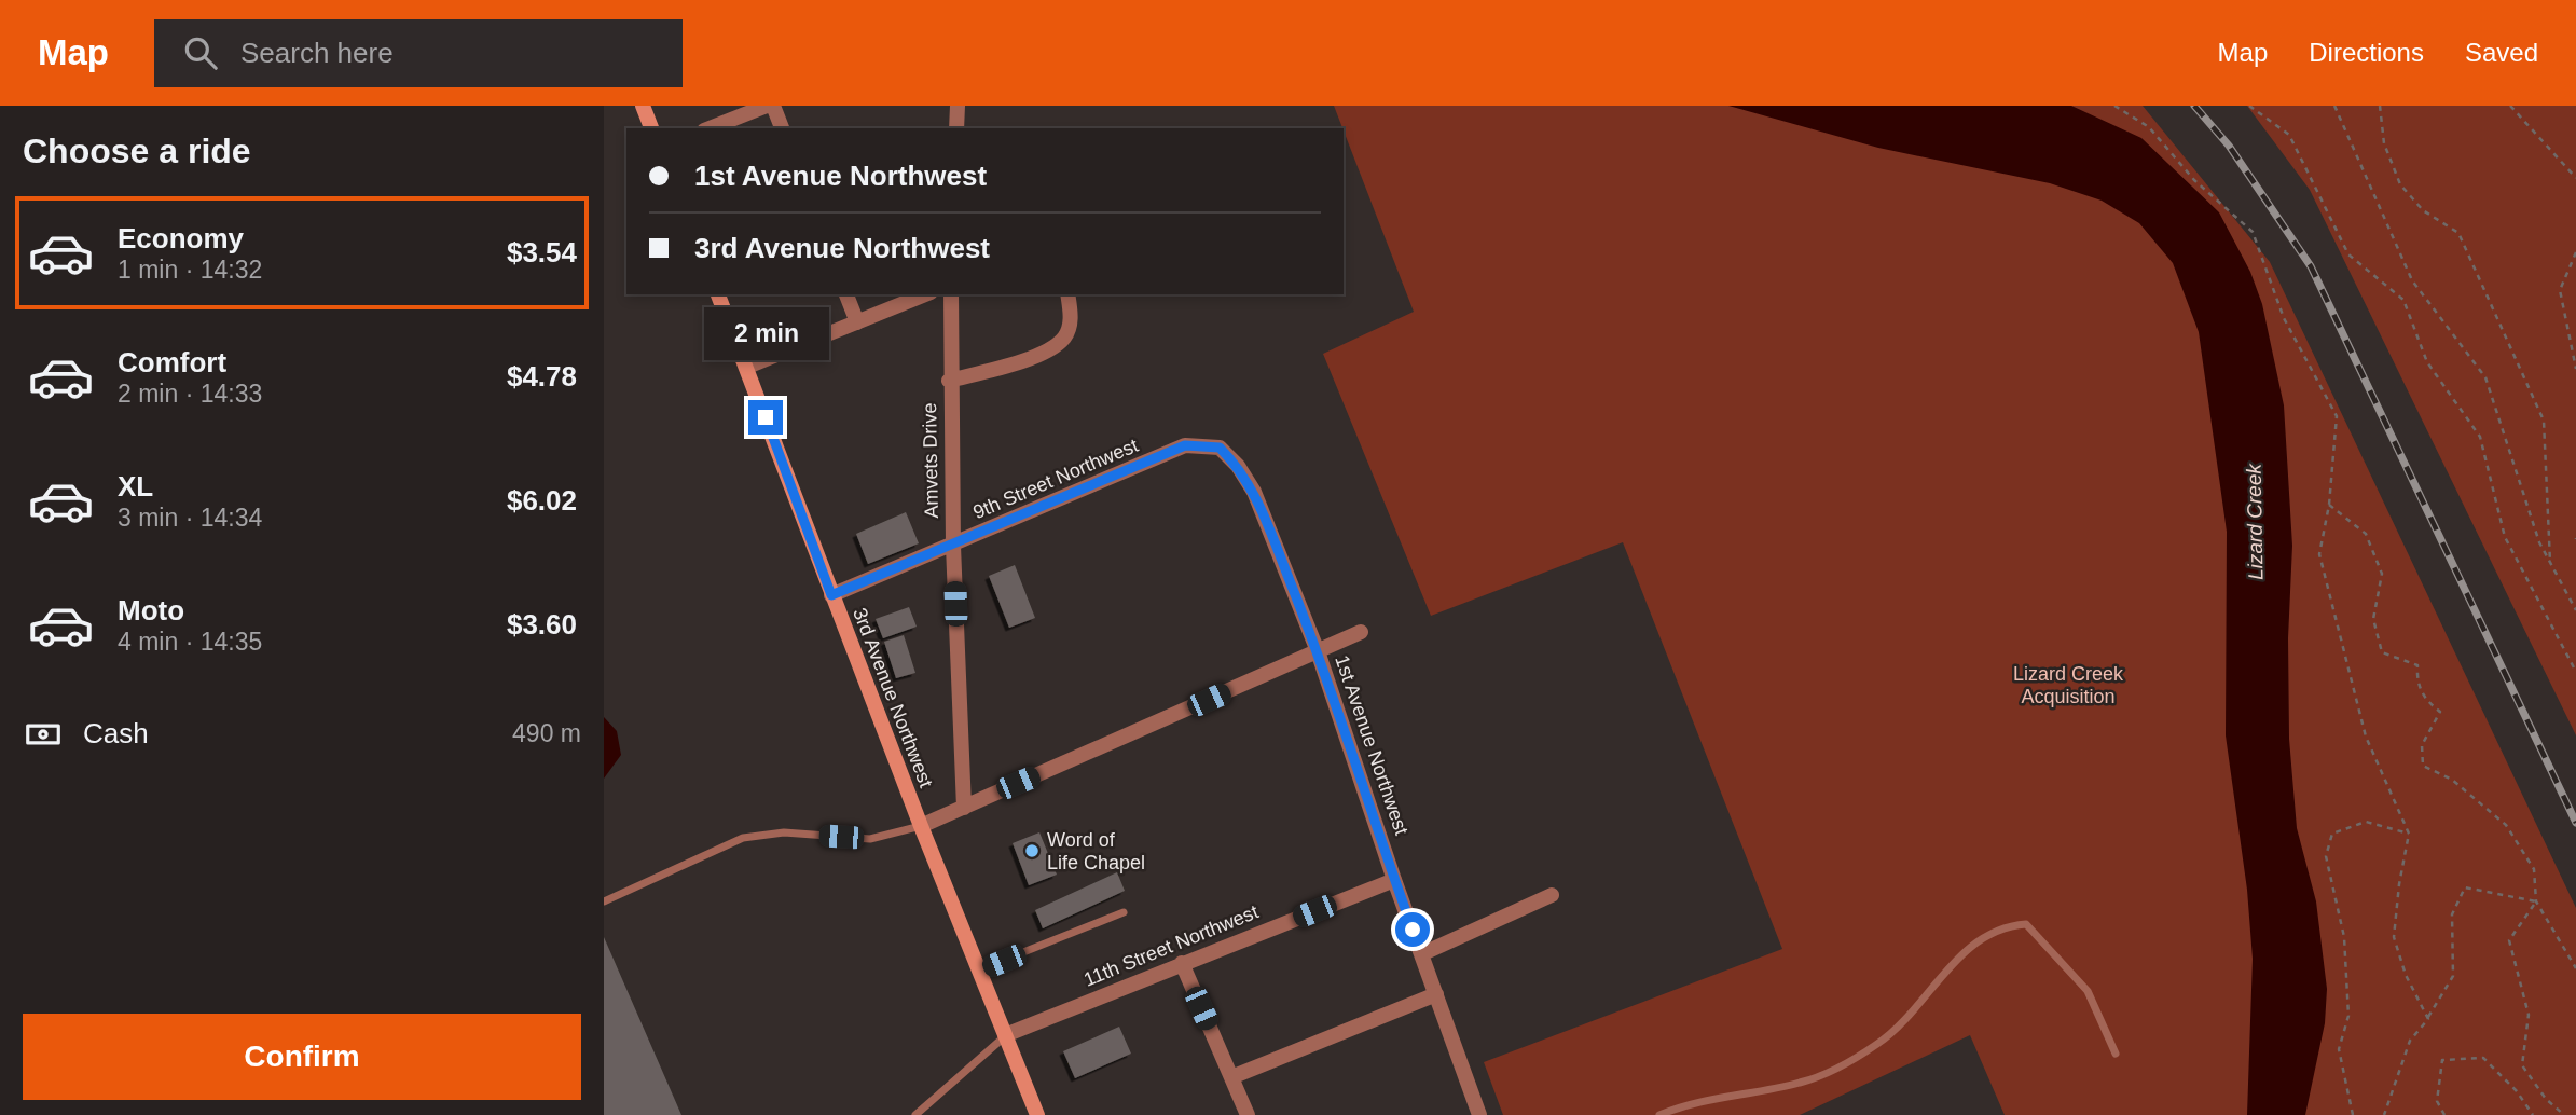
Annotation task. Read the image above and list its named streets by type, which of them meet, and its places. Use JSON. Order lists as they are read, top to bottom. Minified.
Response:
{"streets":{"main road":["3rd Avenue Northwest"],"street":["Amvets Drive","9th Street Northwest","1st Avenue Northwest","11th Street Northwest"]},"crossings":[["Amvets Drive","9th Street Northwest"],["9th Street Northwest","3rd Avenue Northwest"],["9th Street Northwest","1st Avenue Northwest"],["3rd Avenue Northwest","11th Street Northwest"],["1st Avenue Northwest","11th Street Northwest"]],"water":["Lizard Creek"],"parks":["Lizard Creek Acquisition"],"places":["Word of Life Chapel"],"page":{"header":"Map","search":"Search here","nav":["Map","Directions","Saved"],"heading":"Choose a ride","banner":["1st Avenue Northwest","3rd Avenue Northwest"],"list":[{"name":"Economy","note":"1 min · 14:32","value":"$3.54"},{"name":"Comfort","note":"2 min · 14:33","value":"$4.78"},{"name":"XL","note":"3 min · 14:34","value":"$6.02"},{"name":"Moto","note":"4 min · 14:35","value":"$3.60"}],"bubble":"2 min","pay":["Cash","490 m"],"buttons":"Confirm"}}
